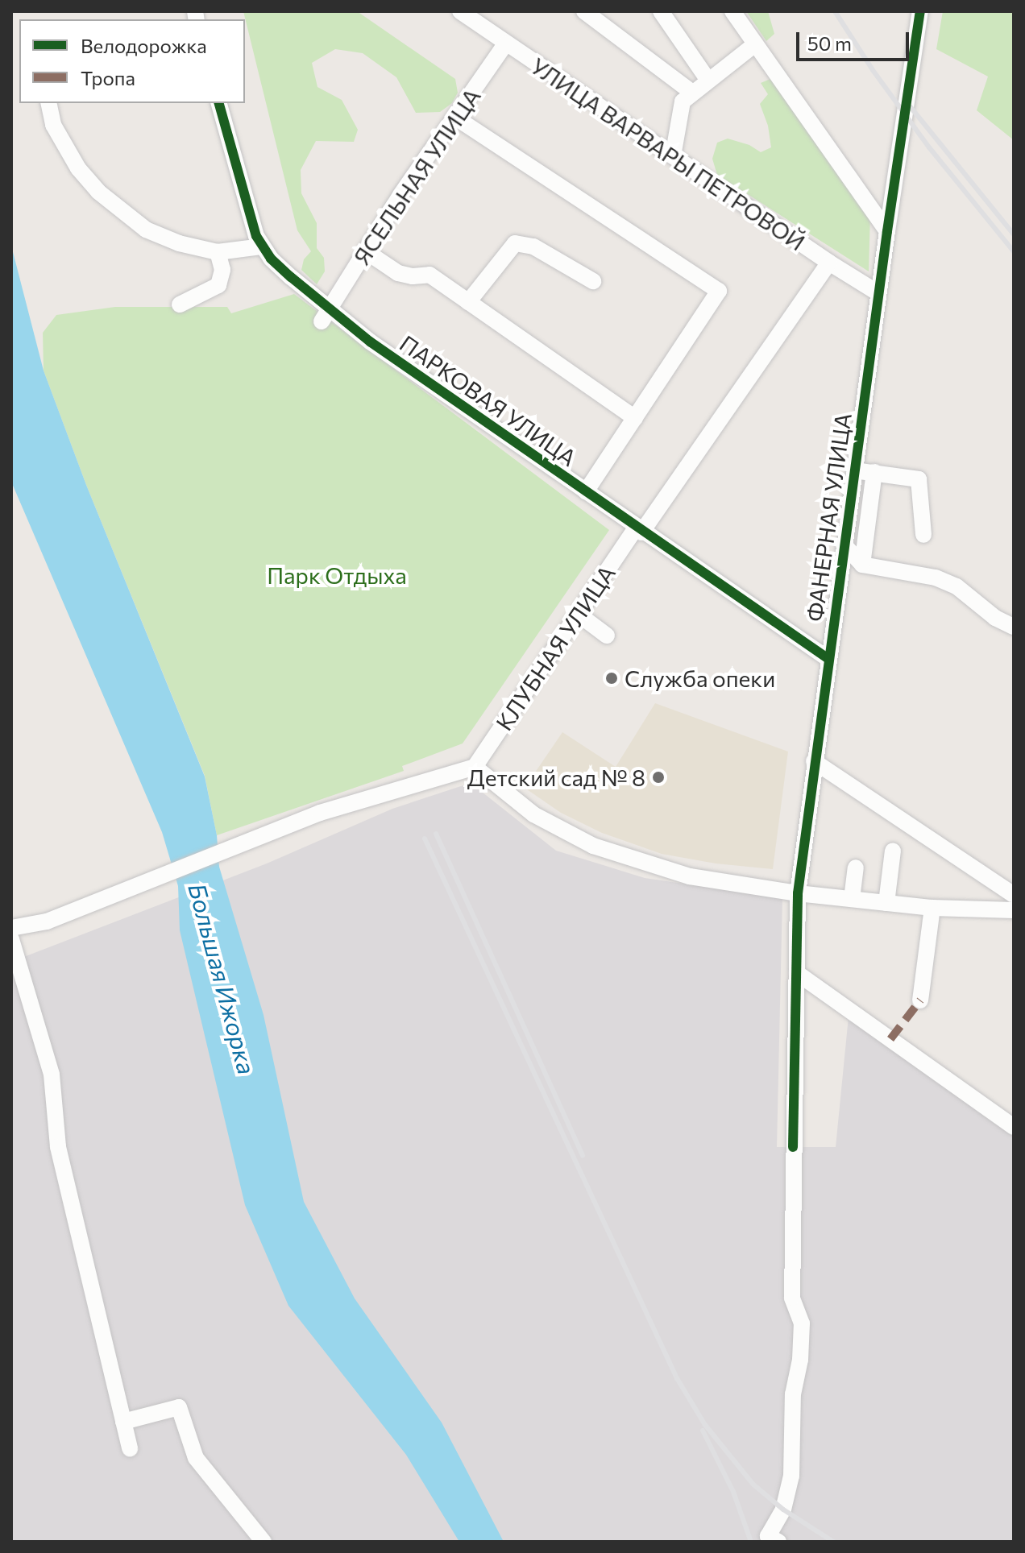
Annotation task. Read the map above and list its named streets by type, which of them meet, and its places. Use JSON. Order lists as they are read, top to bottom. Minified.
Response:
{"streets":{"street":["УЛИЦА ВАРВАРЫ ПЕТРОВОЙ","ЯСЕЛЬНАЯ УЛИЦА","ПАРКОВАЯ УЛИЦА","ФАНЕРНАЯ УЛИЦА","КЛУБНАЯ УЛИЦА"]},"crossings":[["УЛИЦА ВАРВАРЫ ПЕТРОВОЙ","ЯСЕЛЬНАЯ УЛИЦА"],["УЛИЦА ВАРВАРЫ ПЕТРОВОЙ","ФАНЕРНАЯ УЛИЦА"],["УЛИЦА ВАРВАРЫ ПЕТРОВОЙ","КЛУБНАЯ УЛИЦА"],["ЯСЕЛЬНАЯ УЛИЦА","ПАРКОВАЯ УЛИЦА"],["ПАРКОВАЯ УЛИЦА","ФАНЕРНАЯ УЛИЦА"],["ПАРКОВАЯ УЛИЦА","КЛУБНАЯ УЛИЦА"]],"water":["Большая Ижорка"],"parks":["Парк Отдыха"],"places":["Служба опеки","Детский сад № 8"],"legend":["Велодорожка","Тропа"],"scale_bar":"50 m"}
